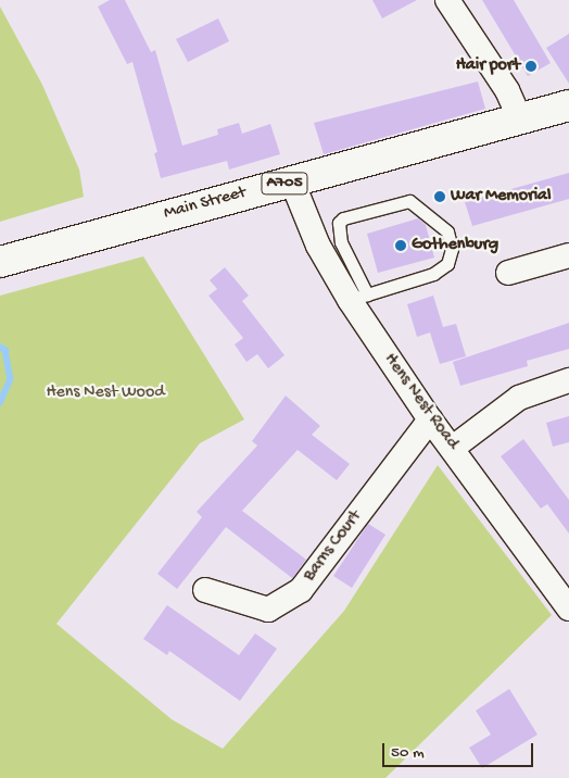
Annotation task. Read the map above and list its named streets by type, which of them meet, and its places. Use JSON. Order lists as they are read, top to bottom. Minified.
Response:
{"streets":{"main road":["A705","Main Street"],"street":["Hens Nest Road","Barns Court"]},"crossings":[["Main Street","Hens Nest Road"],["Hens Nest Road","Barns Court"]],"parks":["Hens Nest Wood"],"places":["Hair port","War Memorial","Gothenburg"],"scale_bar":"50 m"}
